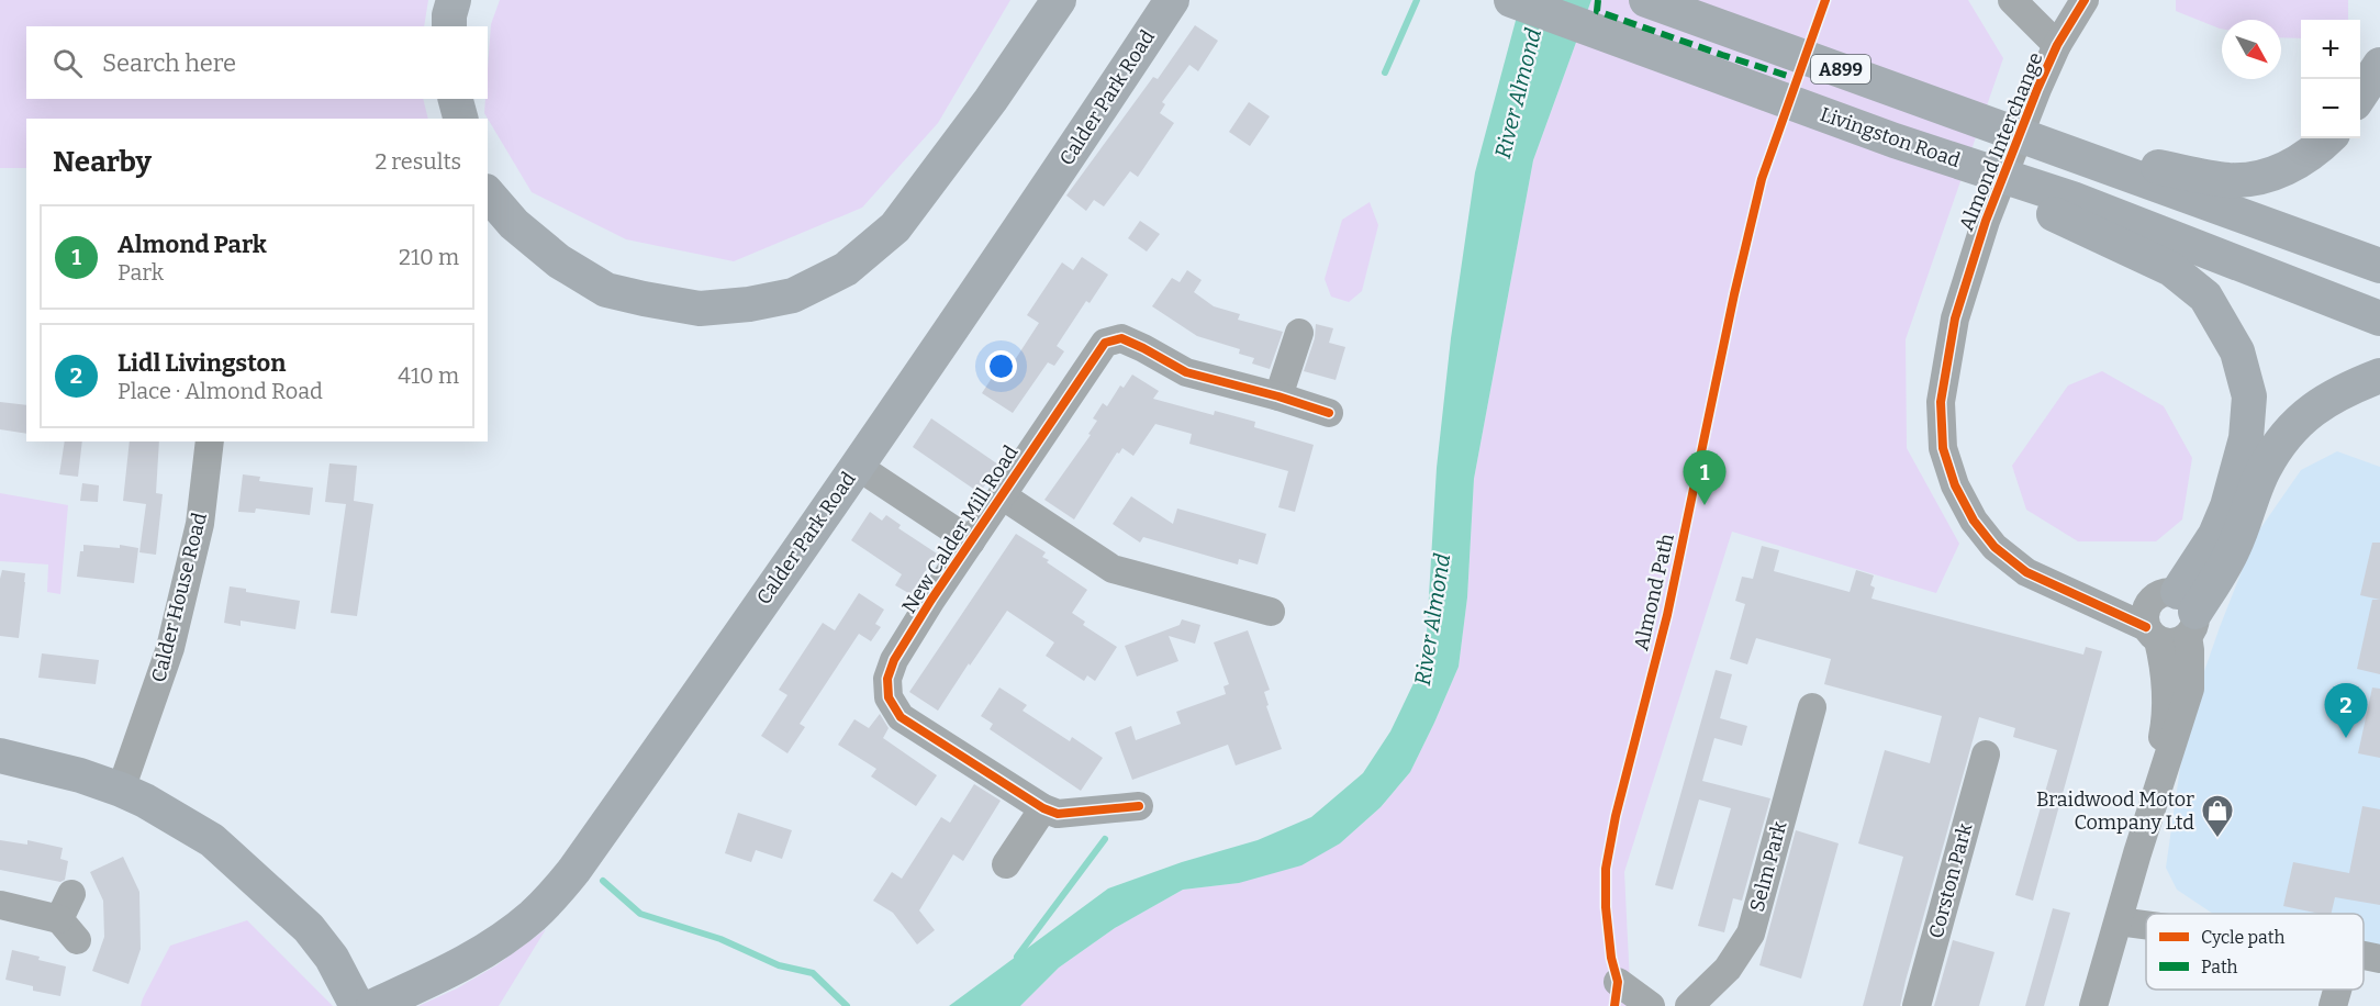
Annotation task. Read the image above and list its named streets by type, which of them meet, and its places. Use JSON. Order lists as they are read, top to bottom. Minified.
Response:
{"streets":{"main road":["A899","Calder Park Road","Livingston Road"],"street":["Almond Interchange","New Calder Mill Road","Calder House Road","Selm Park","Corston Park"],"cycle path":["Almond Path"]},"crossings":[["Calder Park Road","New Calder Mill Road"]],"water":["River Almond"],"places":{"shop":["Braidwood Motor Company Ltd"]},"legend":["Cycle path","Path"],"north":"bottom right","page":{"map_buttons":["+","−"],"search":"Search here","heading":["Nearby","2 results"],"list":[{"mark":"1","name":"Almond Park","note":"Park","value":"210 m"},{"mark":"2","name":"Lidl Livingston","note":"Place · Almond Road","value":"410 m"}],"pins":["1","2"]}}
